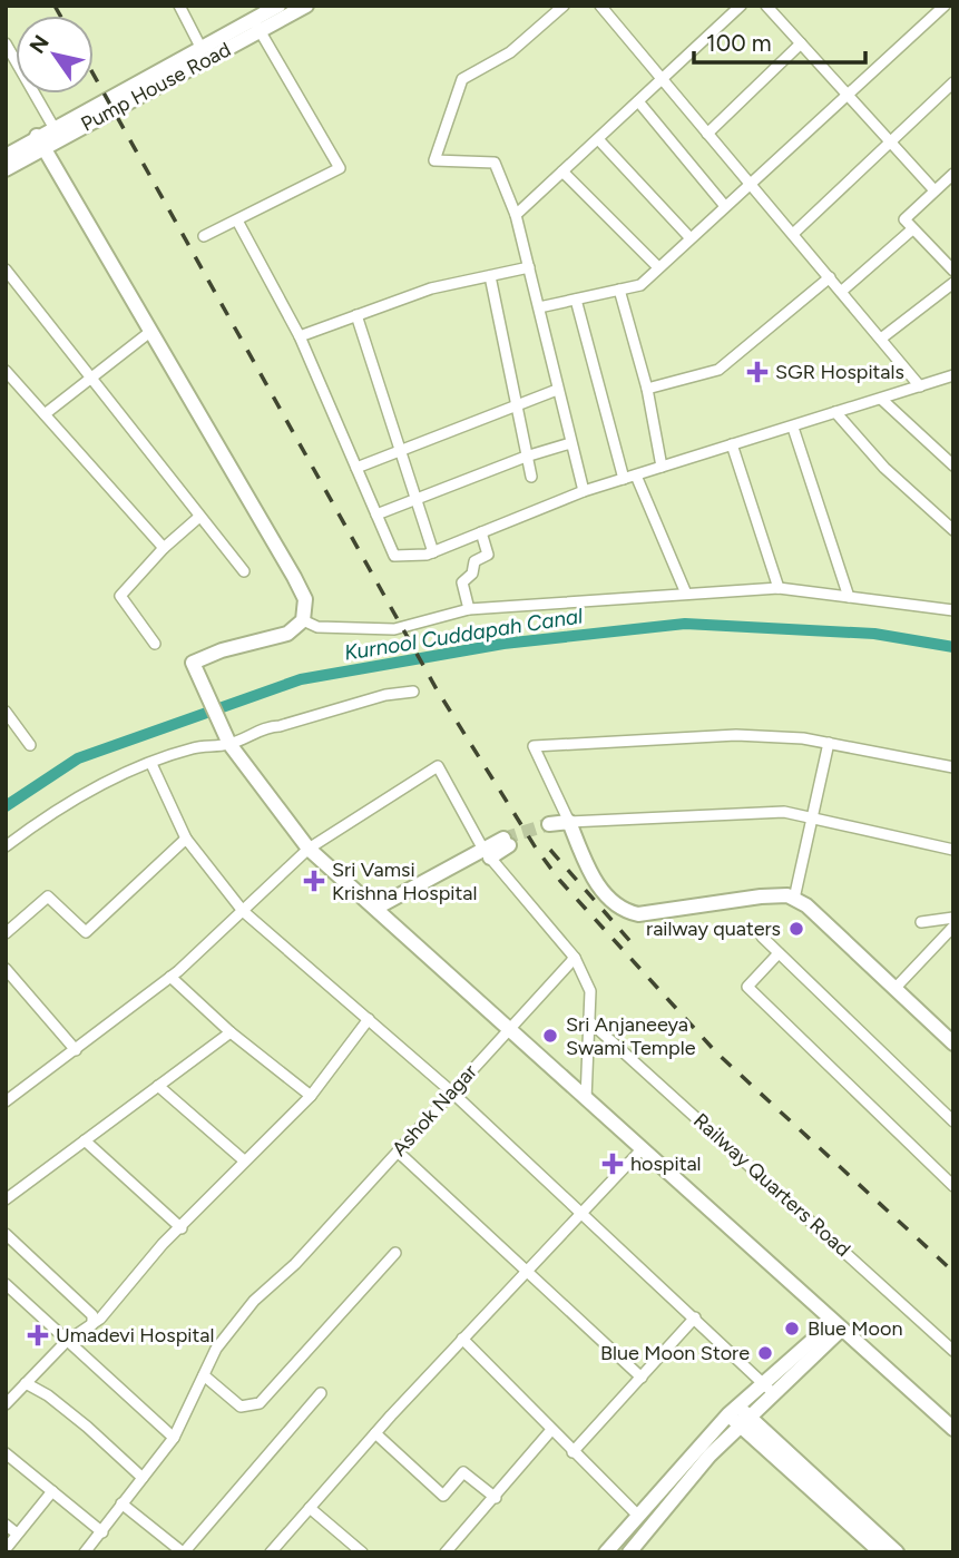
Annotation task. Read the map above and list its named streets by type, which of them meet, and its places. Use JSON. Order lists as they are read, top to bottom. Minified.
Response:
{"streets":{"street":["Pump House Road","Ashok Nagar","Railway Quarters Road"]},"water":["Kurnool Cuddapah Canal"],"places":{"health":["SGR Hospitals","Sri Vamsi Krishna Hospital","hospital","Umadevi Hospital"],"other":["railway quaters","Sri Anjaneeya Swami Temple","Blue Moon","Blue Moon Store"]},"scale_bar":"100 m","north":"top left"}
